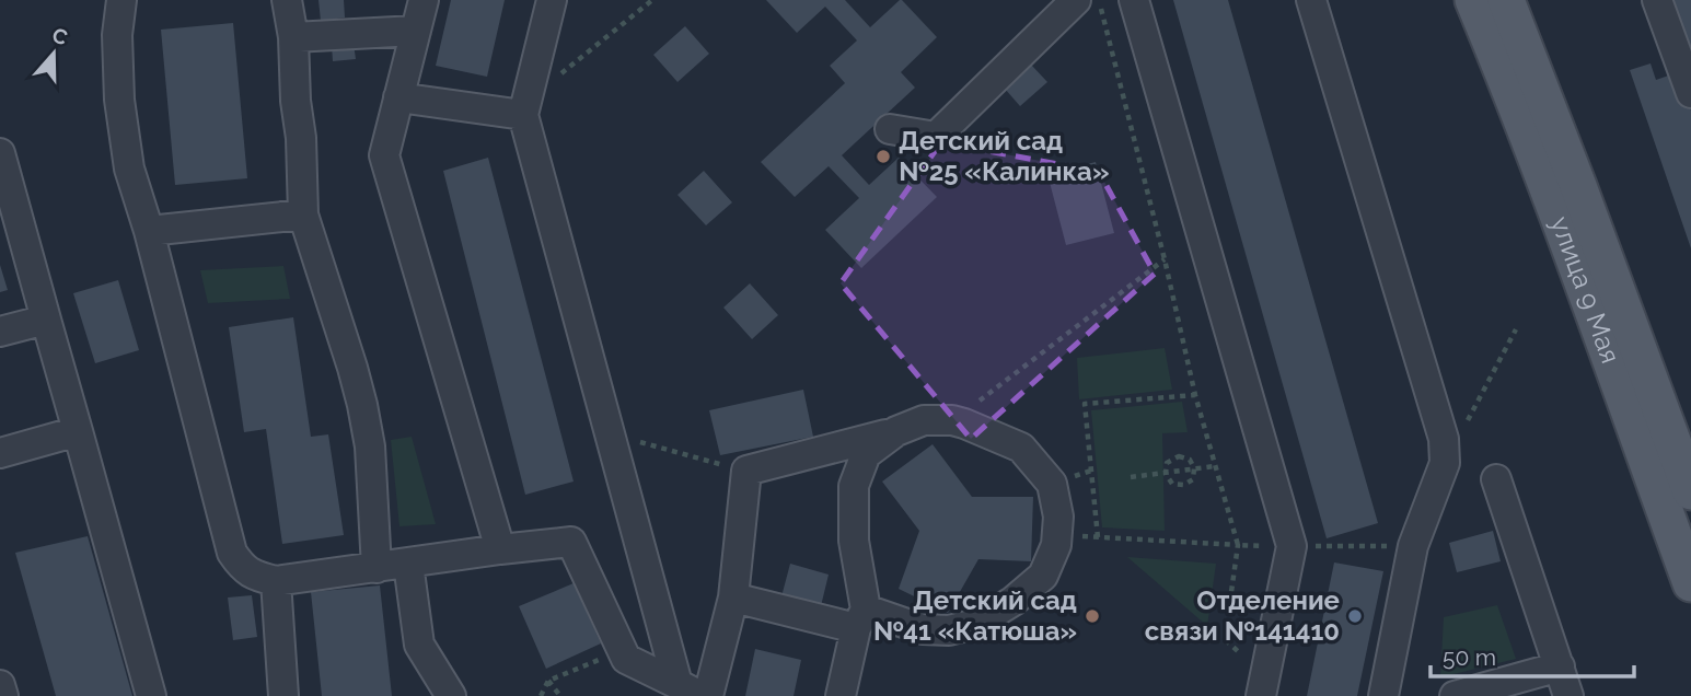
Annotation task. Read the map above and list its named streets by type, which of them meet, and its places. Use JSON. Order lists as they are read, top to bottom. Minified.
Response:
{"streets":{"main road":["улица 9 Мая"]},"places":["Детский сад №25 «Калинка»","Детский сад №41 «Катюша»","Отделение связи №141410"],"scale_bar":"50 m","north":"top"}
